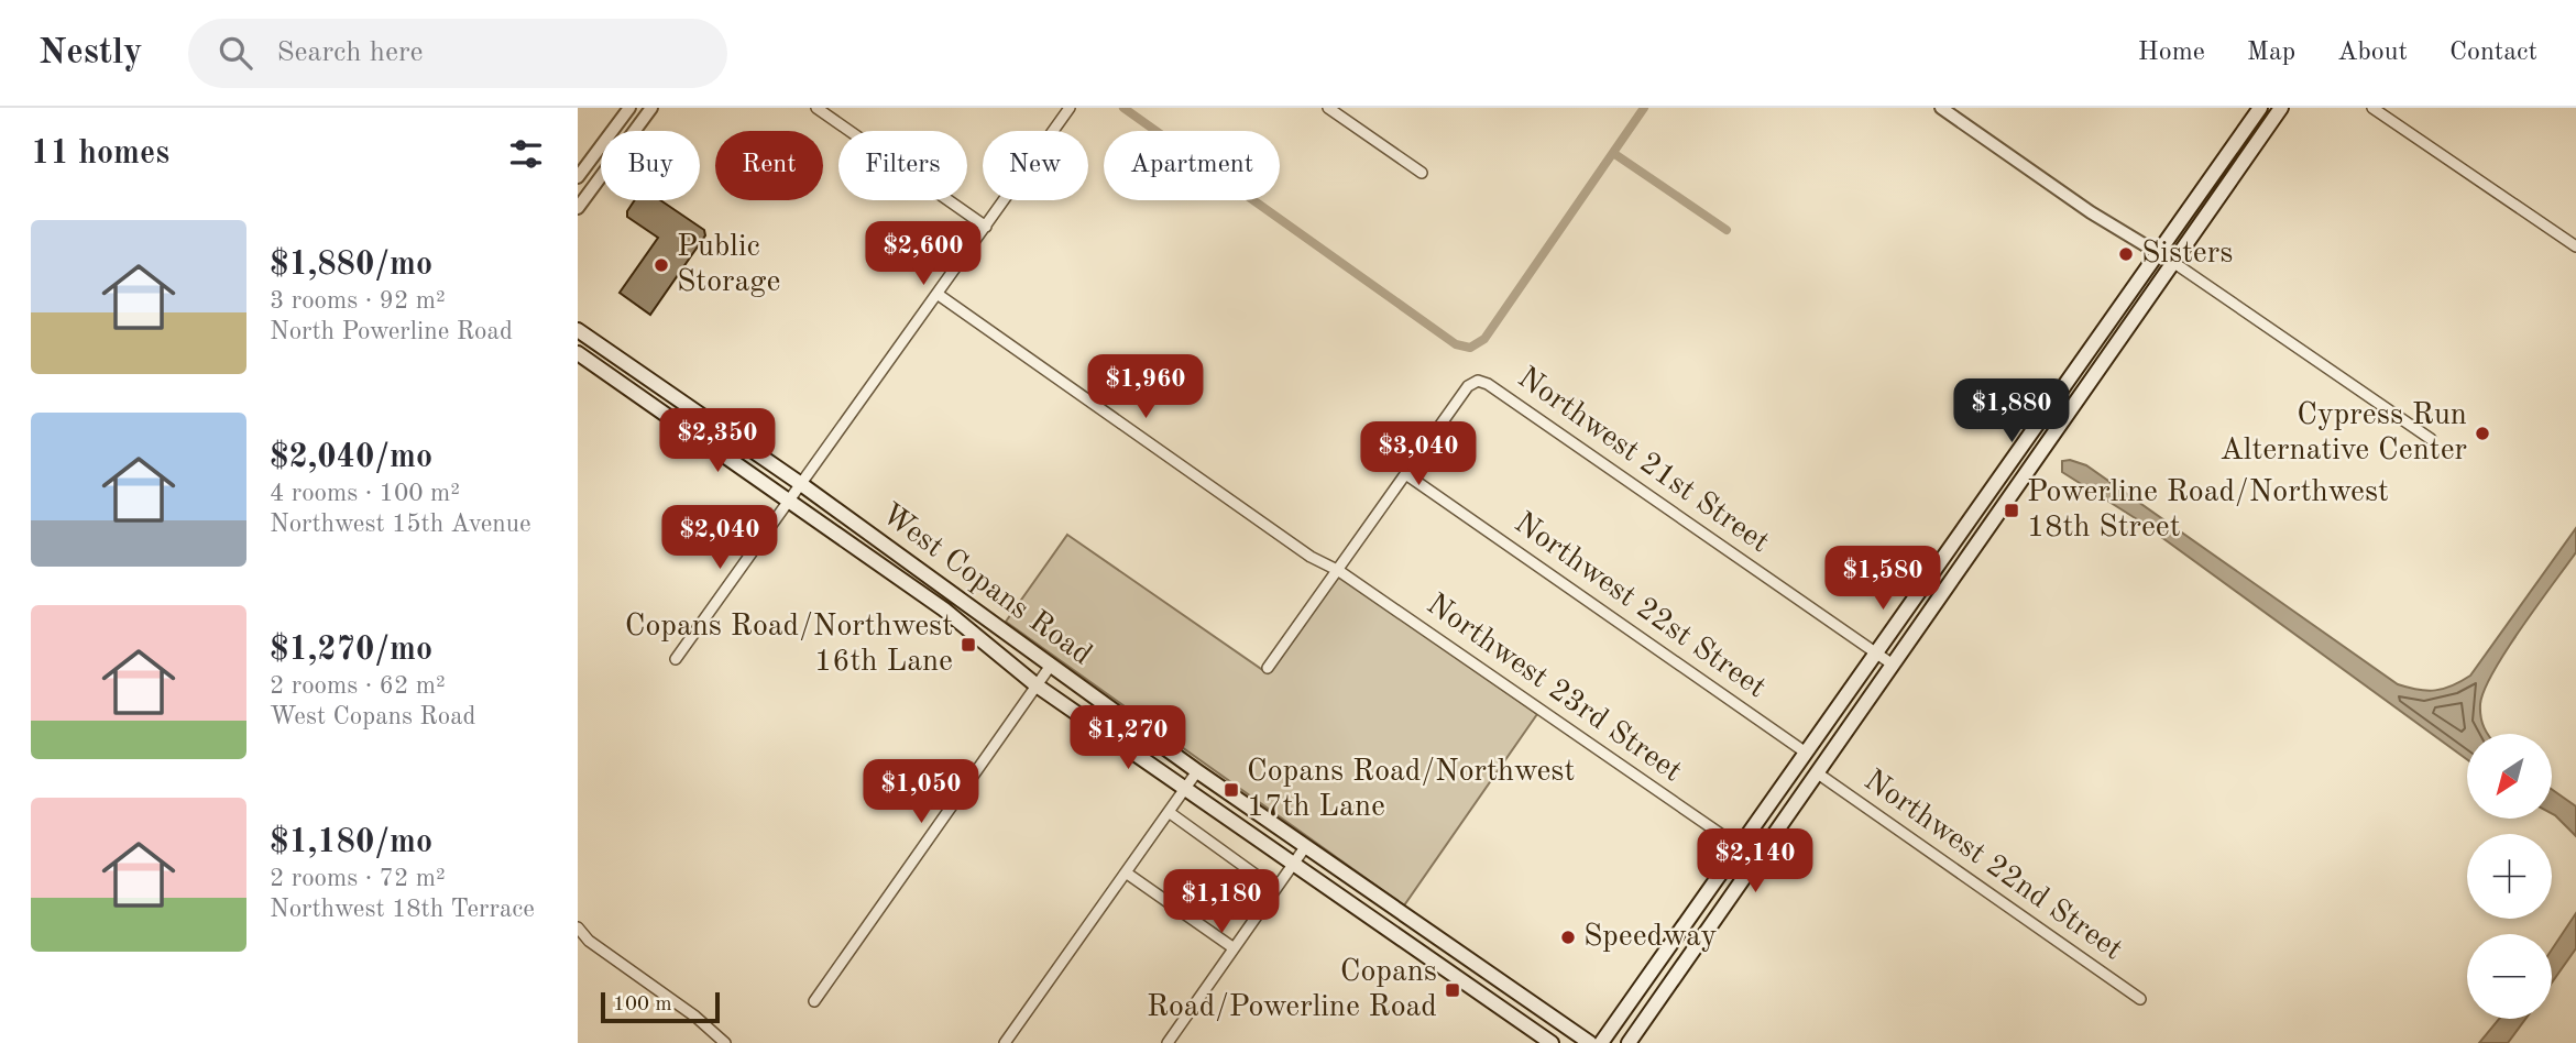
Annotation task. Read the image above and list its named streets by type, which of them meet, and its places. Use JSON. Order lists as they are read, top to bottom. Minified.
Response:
{"streets":{"main road":["West Copans Road"],"street":["Northwest 21st Street","Northwest 22st Street","Northwest 23rd Street","Northwest 22nd Street"]},"crossings":[["Northwest 21st Street","Northwest 22st Street"]],"places":{"other":["Sisters","Public Storage","Cypress Run Alternative Center","Speedway"],"transit":["Powerline Road/Northwest 18th Street","Copans Road/Northwest 16th Lane","Copans Road/Northwest 17th Lane","Copans Road/Powerline Road"]},"scale_bar":"100 m","north":"bottom left","page":{"header":"Nestly","search":"Search here","nav":["Home","Map","About","Contact"],"heading":"11 homes","chip":["Buy","Rent","Filters","New","Apartment"],"list":[{"name":"$1,880/mo","note":"3 rooms · 92 m² · North Powerline Road"},{"name":"$2,040/mo","note":"4 rooms · 100 m² · Northwest 15th Avenue"},{"name":"$1,270/mo","note":"2 rooms · 62 m² · West Copans Road"},{"name":"$1,180/mo","note":"2 rooms · 72 m² · Northwest 18th Terrace"}],"price":["$2,600","$1,960","$1,880","$2,350","$3,040","$2,040","$1,580","$1,270","$1,050","$2,140","$1,180"],"map_buttons":["+","−"],"scale":"100 m"}}
